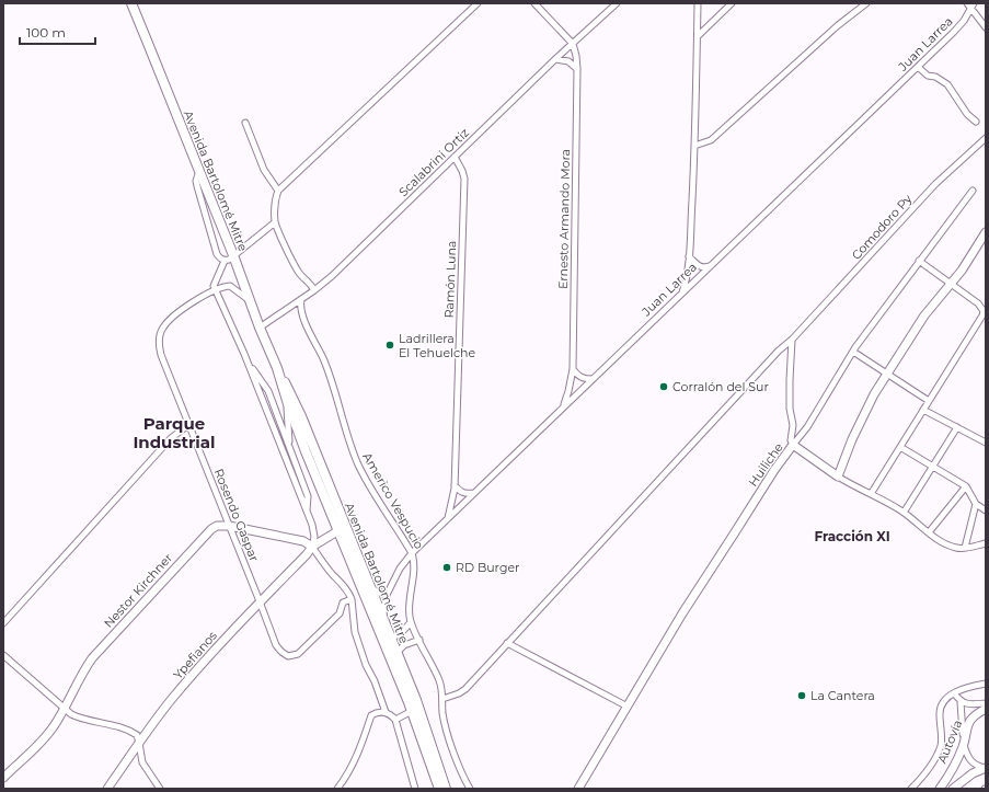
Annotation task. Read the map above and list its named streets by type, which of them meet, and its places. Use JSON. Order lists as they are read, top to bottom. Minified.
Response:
{"streets":{"main road":["Avenida Bartolomé Mitre"],"street":["Juan Larrea","Scalabrini Ortiz","Ernesto Armando Mora","Comodoro Py","Ramón Luna","Huiliche","Americo Vespucio","Rosendo Gaspar","Nestor Kirchner","Ypefianos","Autovía"]},"crossings":[["Juan Larrea","Avenida Bartolomé Mitre"],["Juan Larrea","Ernesto Armando Mora"],["Juan Larrea","Ramón Luna"],["Juan Larrea","Americo Vespucio"],["Scalabrini Ortiz","Avenida Bartolomé Mitre"],["Scalabrini Ortiz","Ernesto Armando Mora"],["Scalabrini Ortiz","Ramón Luna"],["Scalabrini Ortiz","Americo Vespucio"],["Comodoro Py","Americo Vespucio"],["Rosendo Gaspar","Nestor Kirchner"],["Rosendo Gaspar","Ypefianos"],["Nestor Kirchner","Ypefianos"]],"districts":["Parque Industrial","Fracción XI"],"places":["Ladrillera El Tehuelche","Corralón del Sur","RD Burger","La Cantera"],"scale_bar":"100 m"}
